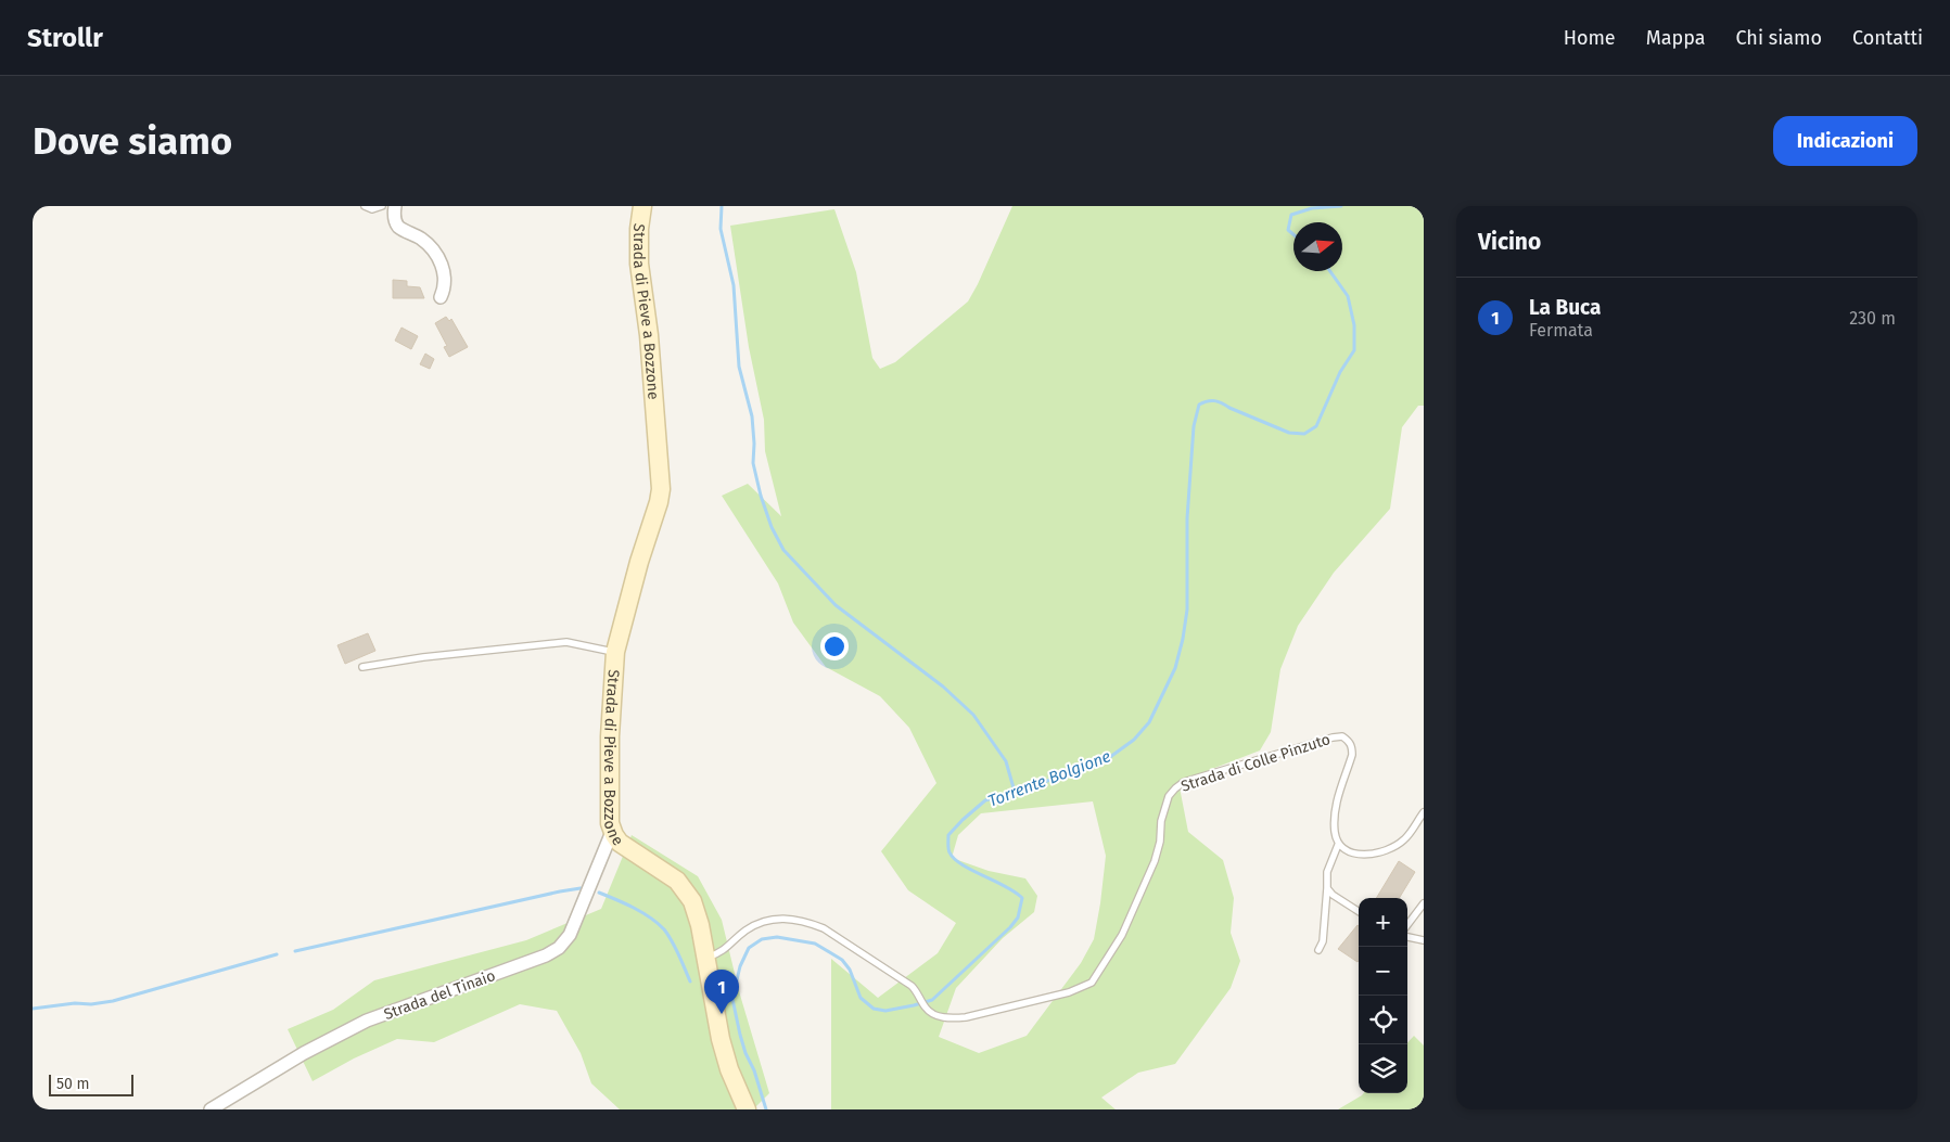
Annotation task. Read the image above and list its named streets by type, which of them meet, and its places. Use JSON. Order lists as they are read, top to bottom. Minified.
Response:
{"streets":{"street":["Strada di Pieve a Bozzone","Strada del Tinaio"],"lane":["Strada di Colle Pinzuto"]},"crossings":[["Strada di Pieve a Bozzone","Strada di Colle Pinzuto"],["Strada di Pieve a Bozzone","Strada del Tinaio"]],"water":["Torrente Bolgione"],"scale_bar":"50 m","north":"right","page":{"header":"Strollr","nav":["Home","Mappa","Chi siamo","Contatti"],"buttons":"Indicazioni","title":"Dove siamo","heading":"Vicino","list":[{"mark":"1","name":"La Buca","note":"Fermata","value":"230 m"}],"map_buttons":["+","−"],"pins":"1","scale":"50 m"}}
